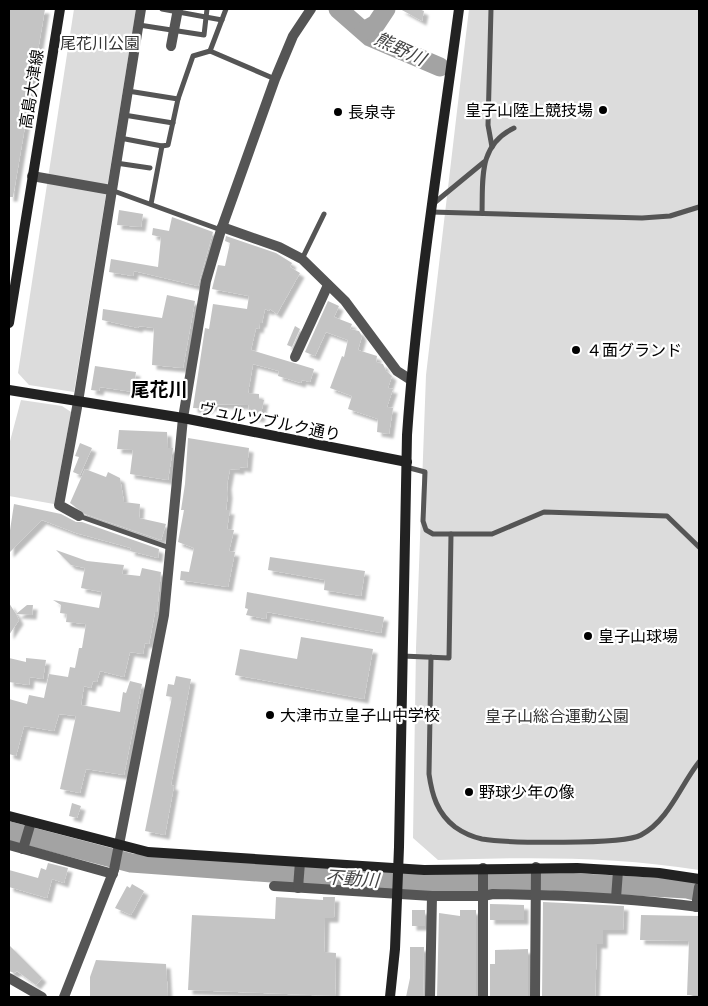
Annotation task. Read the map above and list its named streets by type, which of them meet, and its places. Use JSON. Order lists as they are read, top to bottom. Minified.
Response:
{"streets":{"street":["高島大津線","ヴュルツブルク通り"]},"districts":["尾花川"],"water":["熊野川","不動川"],"parks":["尾花川公園","皇子山総合運動公園"],"places":["皇子山陸上競技場","長泉寺","４面グランド","皇子山球場","大津市立皇子山中学校","野球少年の像"]}
